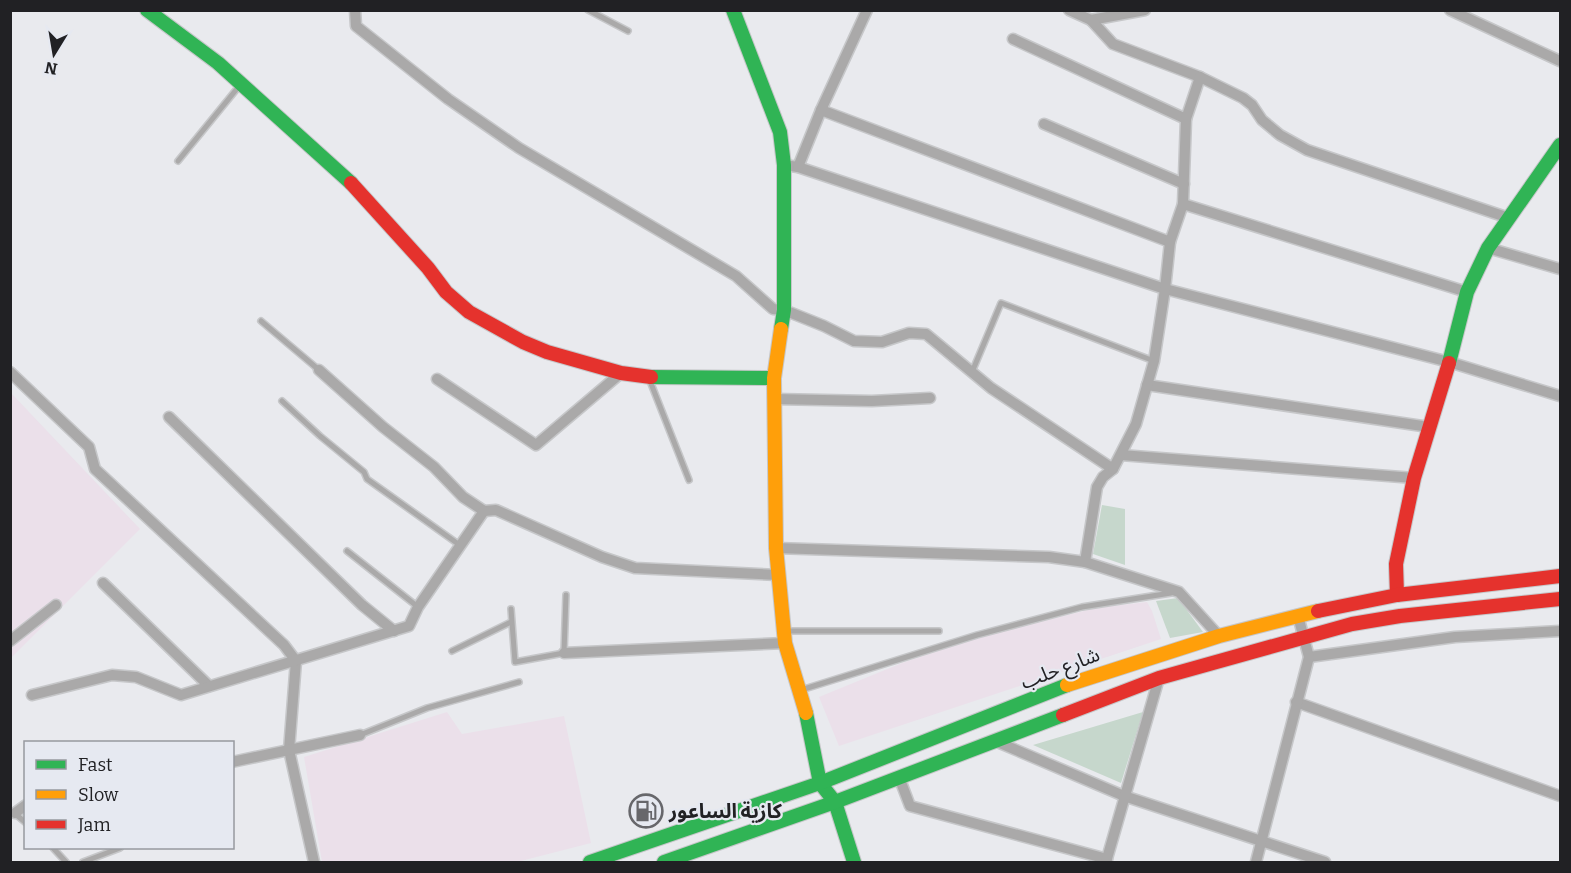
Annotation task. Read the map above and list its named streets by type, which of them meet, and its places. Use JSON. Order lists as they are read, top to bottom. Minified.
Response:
{"streets":{"main road":["شارع حلب"]},"places":{"fuel station":["كازية الساعور"]},"legend":["Fast","Slow","Jam"],"north":"bottom"}
